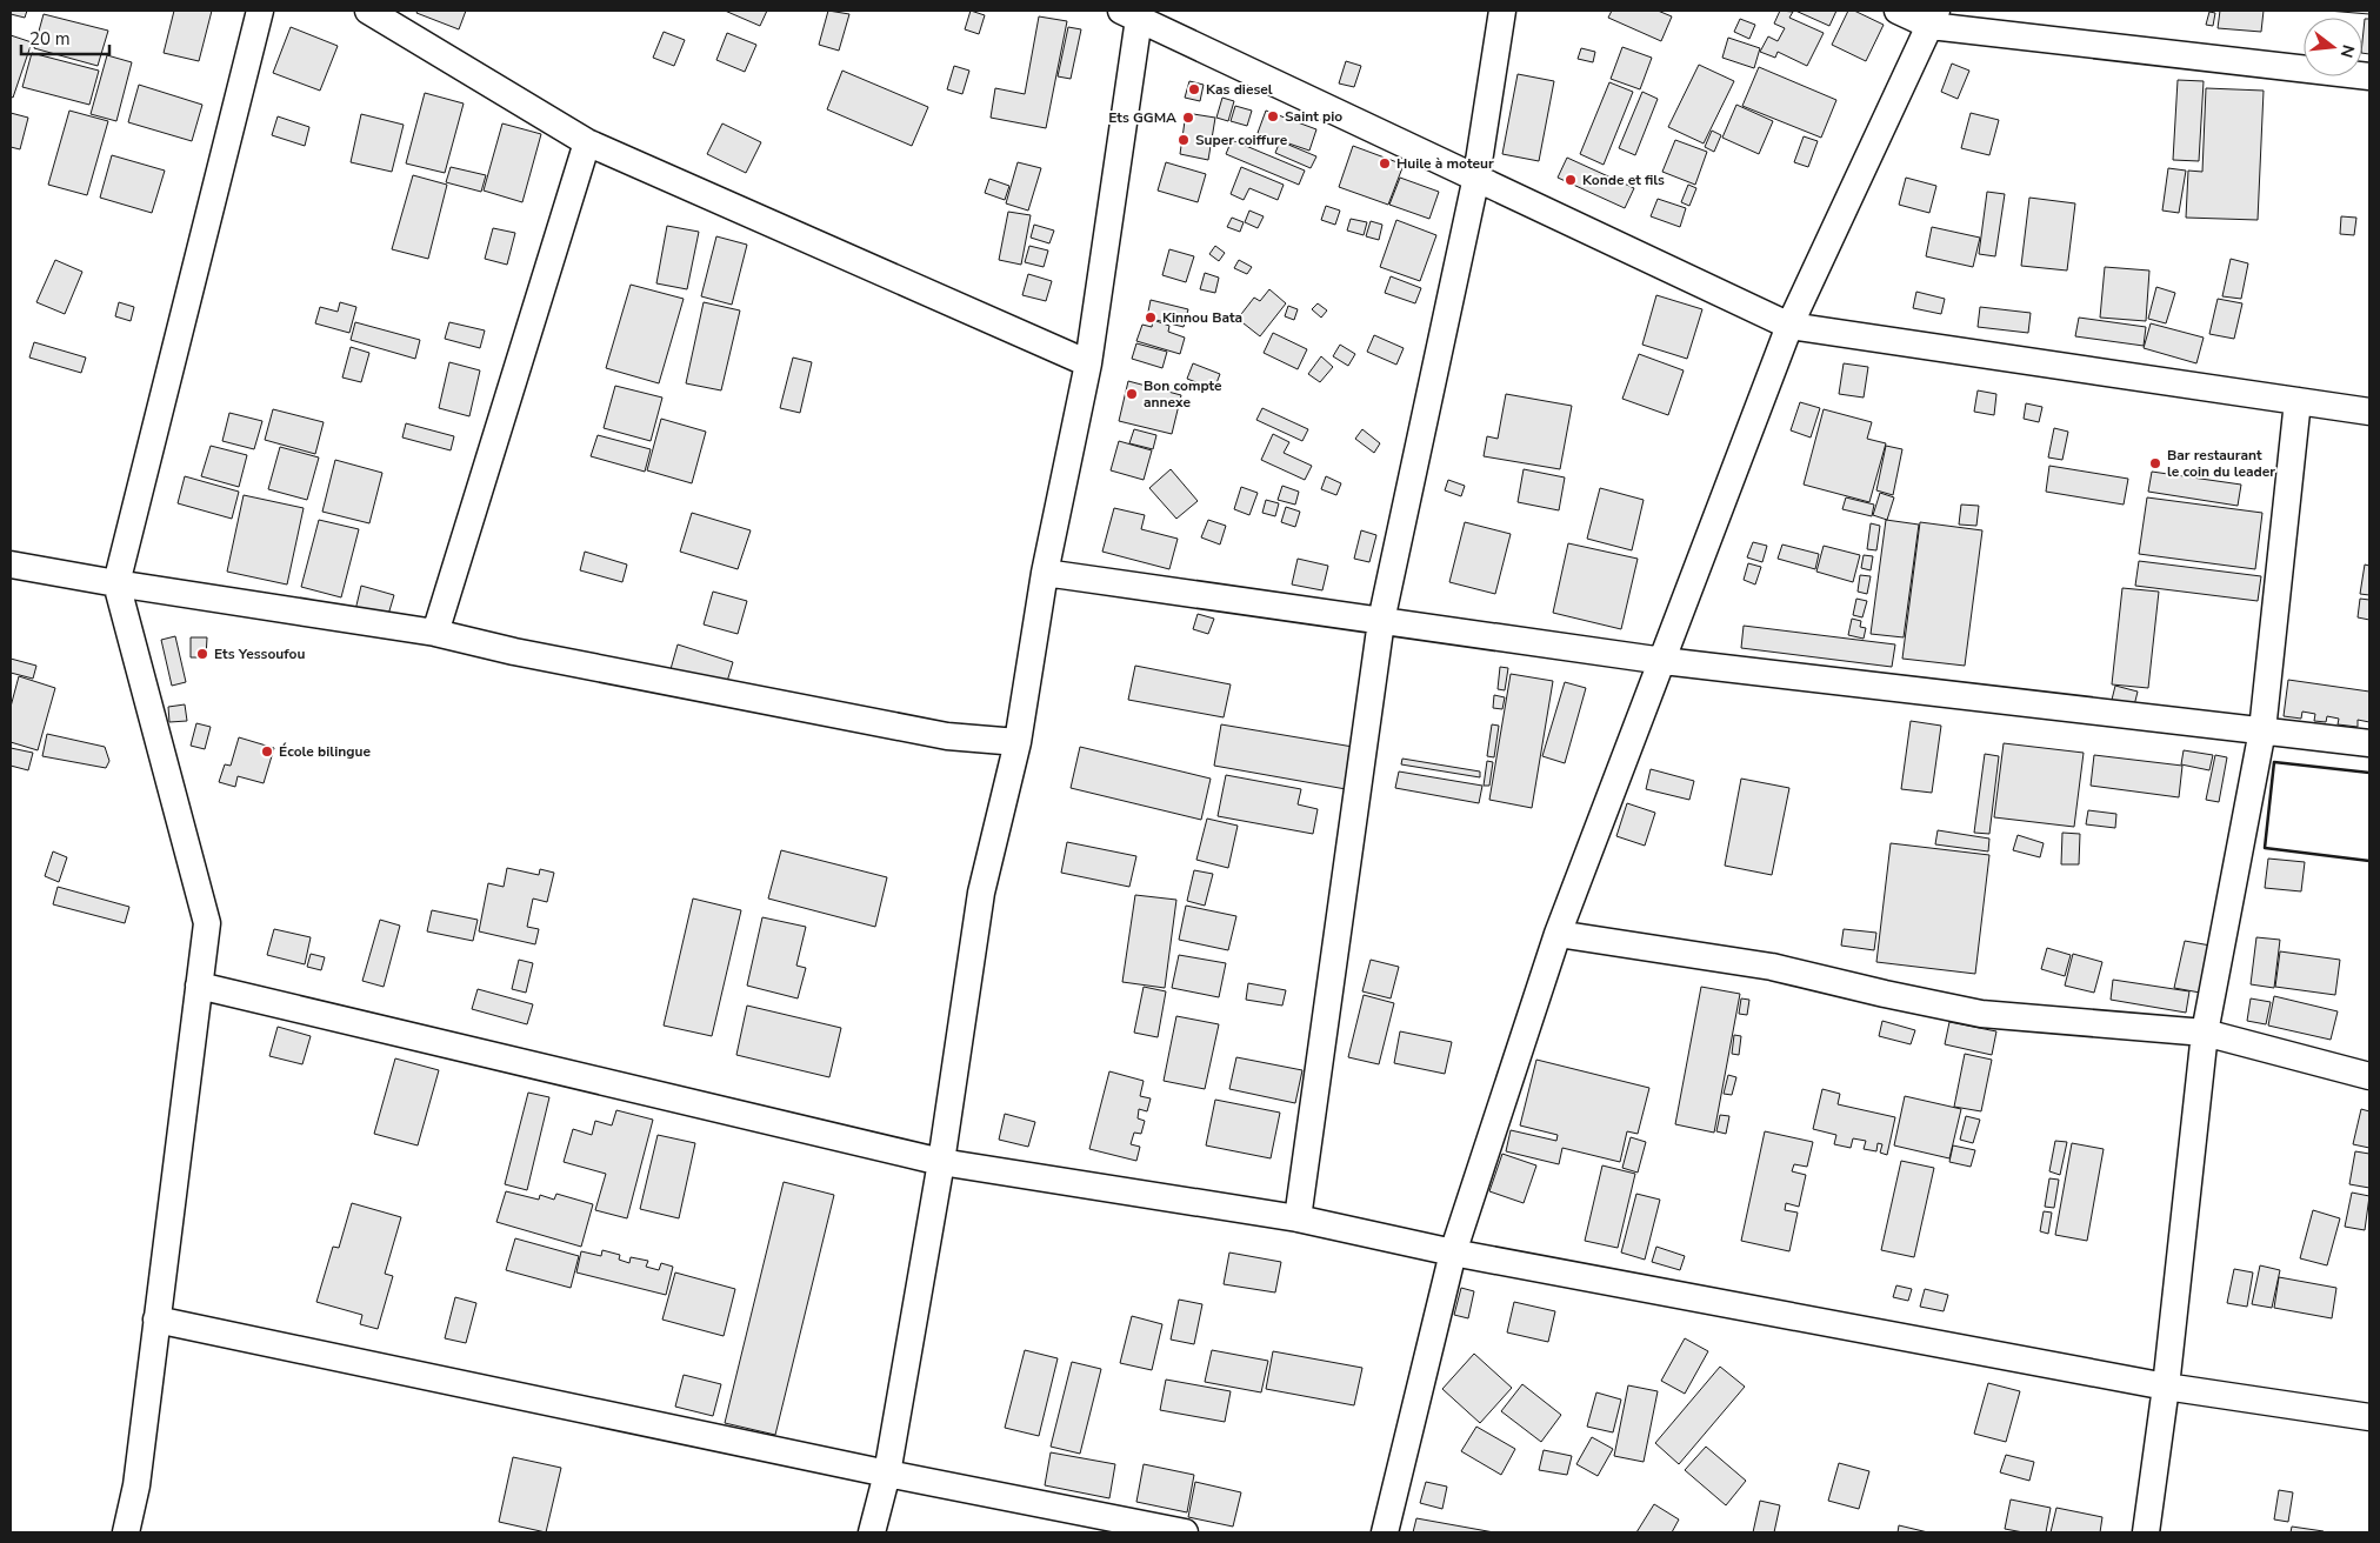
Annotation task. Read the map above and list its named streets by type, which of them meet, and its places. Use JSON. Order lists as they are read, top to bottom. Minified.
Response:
{"places":["Kas diesel","Saint pio","Ets GGMA","Super coiffure","Huile à moteur","Konde et fils","Kinnou Bata","Bon compte annexe","Bar restaurant le coin du leader","Ets Yessoufou","École bilingue"],"scale_bar":"20 m","north":"right"}
